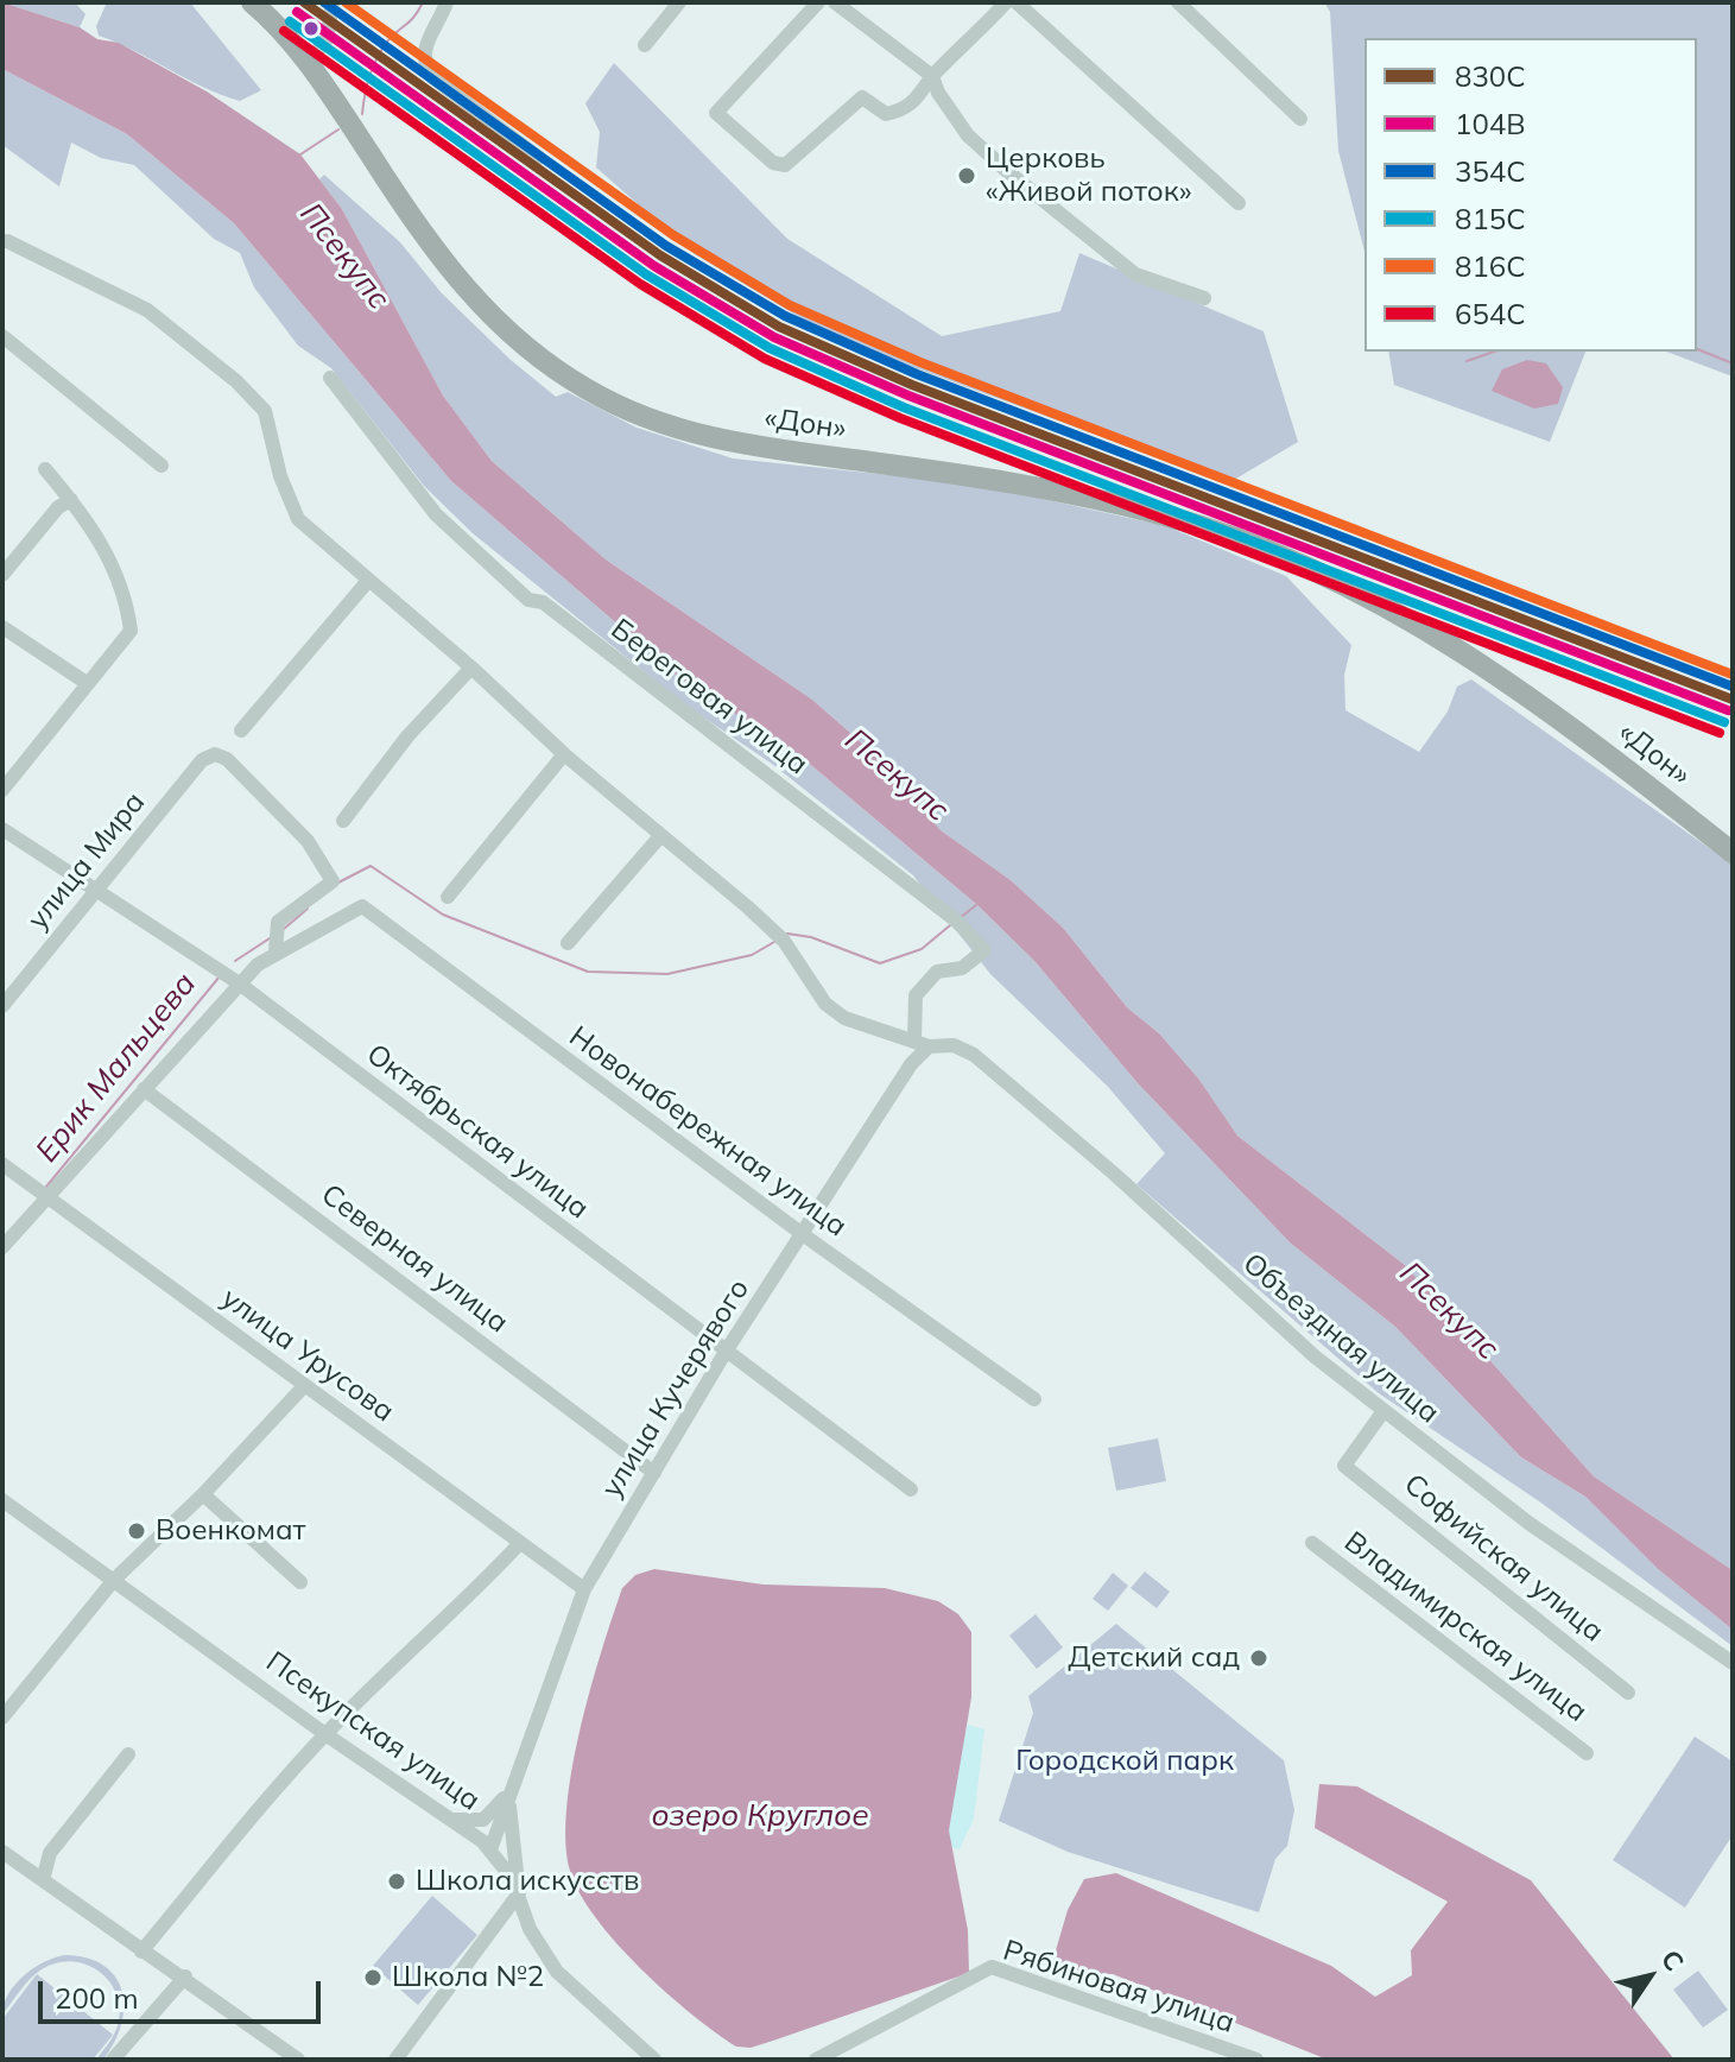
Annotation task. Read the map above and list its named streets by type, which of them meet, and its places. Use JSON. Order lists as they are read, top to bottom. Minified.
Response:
{"streets":{"highway":["«Дон»"],"street":["Береговая улица","улица Мира","Октябрьская улица","Новонабережная улица","Северная улица","Объездная улица","улица Урусова","улица Кучерявого","Софийская улица","Владимирская улица","Псекупская улица","Рябиновая улица"]},"crossings":[["Береговая улица","Объездная улица"],["Береговая улица","улица Кучерявого"],["улица Мира","Октябрьская улица"],["улица Мира","Новонабережная улица"],["Октябрьская улица","улица Кучерявого"],["Новонабережная улица","улица Кучерявого"],["Северная улица","улица Кучерявого"],["Объездная улица","улица Кучерявого"],["Объездная улица","Софийская улица"],["улица Урусова","улица Кучерявого"],["улица Кучерявого","Псекупская улица"]],"water":["Псекупс","Ерик Мальцева","озеро Круглое"],"parks":["Городской парк"],"places":["Церковь «Живой поток»","Военкомат","Детский сад","Школа искусств","Школа №2"],"lines":["transit line 830С","transit line 354С","transit line 816С","transit line 104В","transit line 815С","transit line 654С"],"legend":["830С","104В","354С","815С","816С","654С"],"scale_bar":"200 m","north":"top right"}
